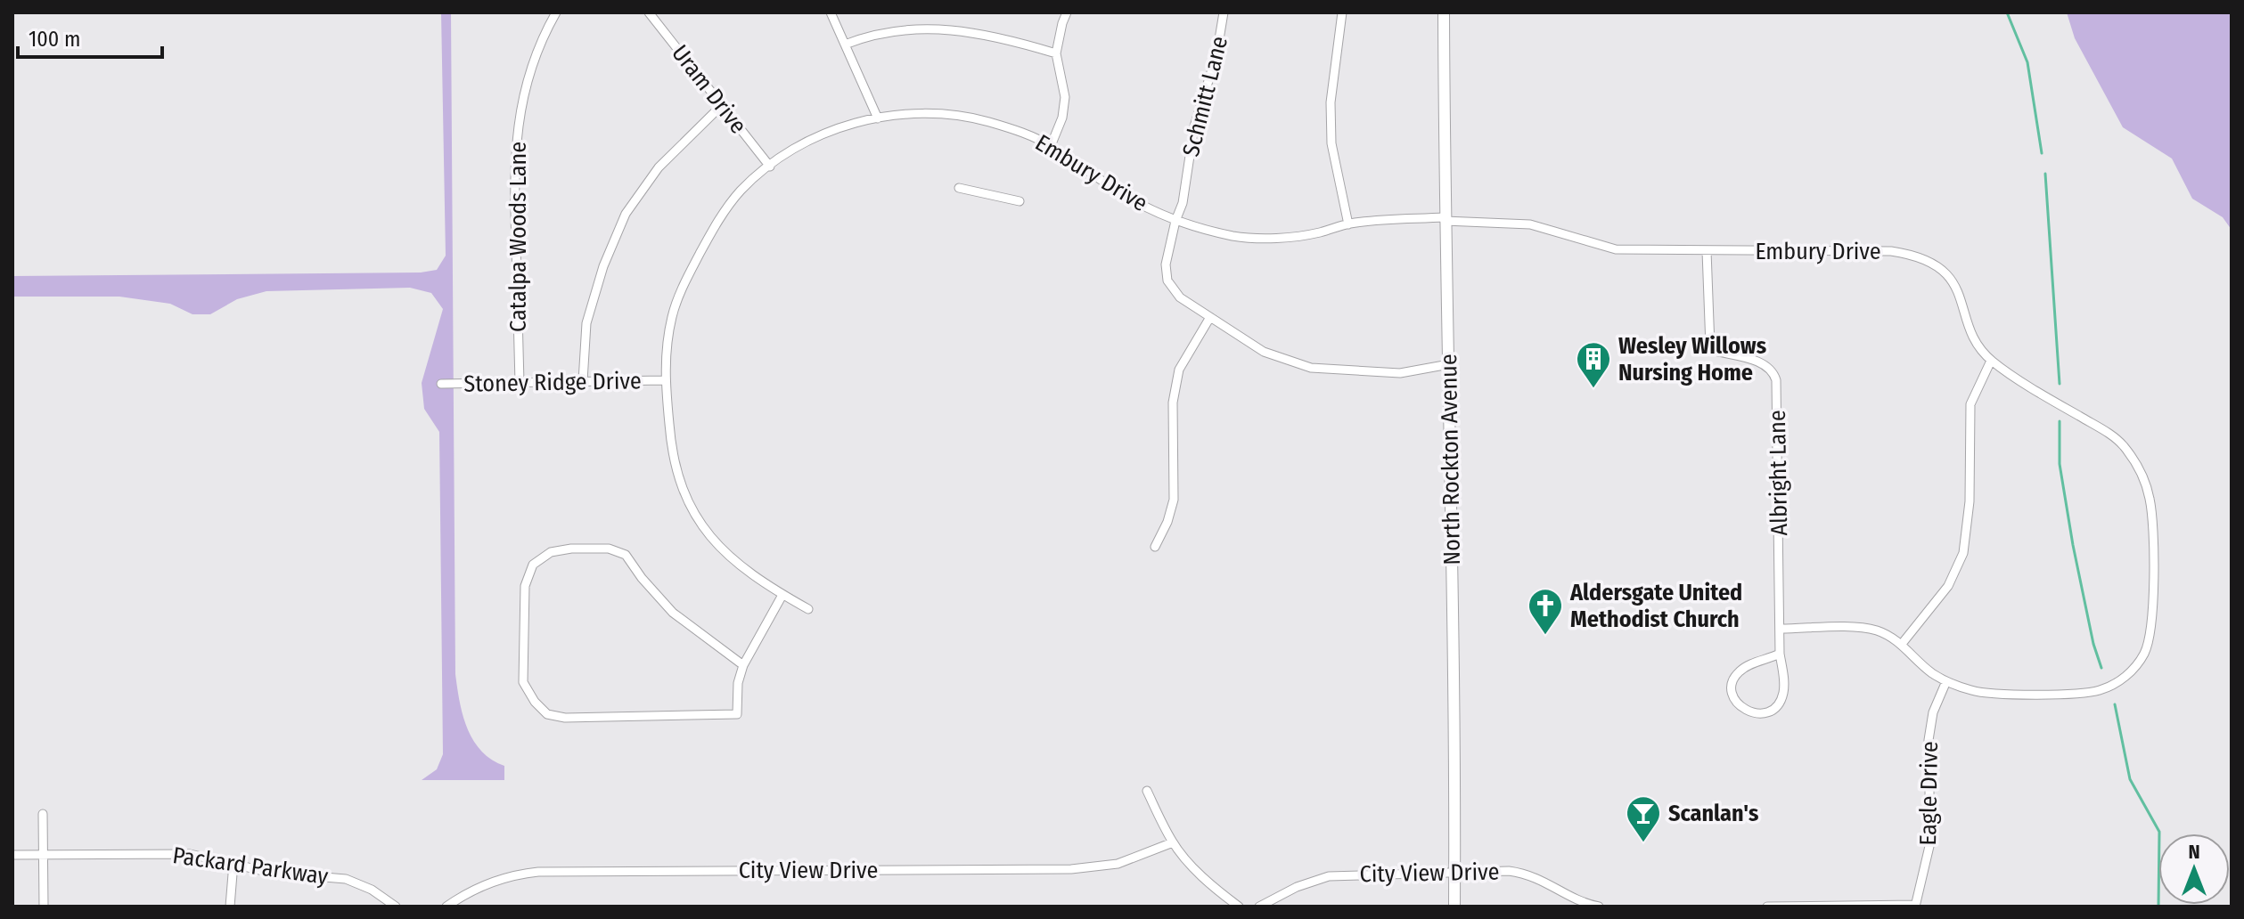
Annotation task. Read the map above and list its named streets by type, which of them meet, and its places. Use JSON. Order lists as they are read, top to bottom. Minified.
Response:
{"streets":{"street":["Uram Drive","Schmitt Lane","Embury Drive","Catalpa Woods Lane","Stoney Ridge Drive","North Rockton Avenue","Albright Lane","Eagle Drive","Packard Parkway","City View Drive"]},"crossings":[["Uram Drive","Embury Drive"],["Schmitt Lane","Embury Drive"],["Embury Drive","Stoney Ridge Drive"],["Embury Drive","North Rockton Avenue"],["Embury Drive","Albright Lane"],["Embury Drive","Eagle Drive"],["Catalpa Woods Lane","Stoney Ridge Drive"],["North Rockton Avenue","City View Drive"]],"places":{"building":["Wesley Willows Nursing Home"],"church":["Aldersgate United Methodist Church"],"bar":["Scanlan's"]},"scale_bar":"100 m","north":"top"}
